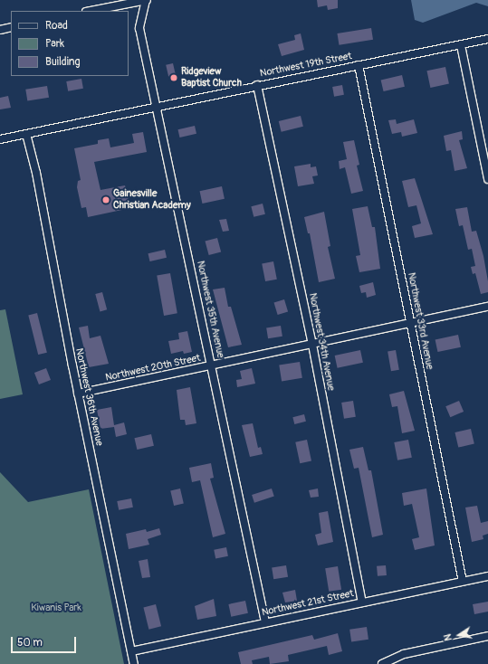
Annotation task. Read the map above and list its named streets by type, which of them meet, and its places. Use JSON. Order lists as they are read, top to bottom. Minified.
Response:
{"streets":{"street":["Northwest 19th Street","Northwest 35th Avenue","Northwest 33rd Avenue","Northwest 34th Avenue","Northwest 20th Street","Northwest 36th Avenue","Northwest 21st Street"]},"crossings":[["Northwest 19th Street","Northwest 35th Avenue"],["Northwest 19th Street","Northwest 33rd Avenue"],["Northwest 19th Street","Northwest 34th Avenue"],["Northwest 19th Street","Northwest 36th Avenue"],["Northwest 35th Avenue","Northwest 20th Street"],["Northwest 35th Avenue","Northwest 21st Street"],["Northwest 33rd Avenue","Northwest 20th Street"],["Northwest 33rd Avenue","Northwest 21st Street"],["Northwest 34th Avenue","Northwest 20th Street"],["Northwest 34th Avenue","Northwest 21st Street"],["Northwest 20th Street","Northwest 36th Avenue"],["Northwest 36th Avenue","Northwest 21st Street"]],"parks":["Kiwanis Park"],"places":["Ridgeview Baptist Church","Gainesville Christian Academy"],"legend":["Road","Park","Building"],"scale_bar":"50 m","north":"left"}
